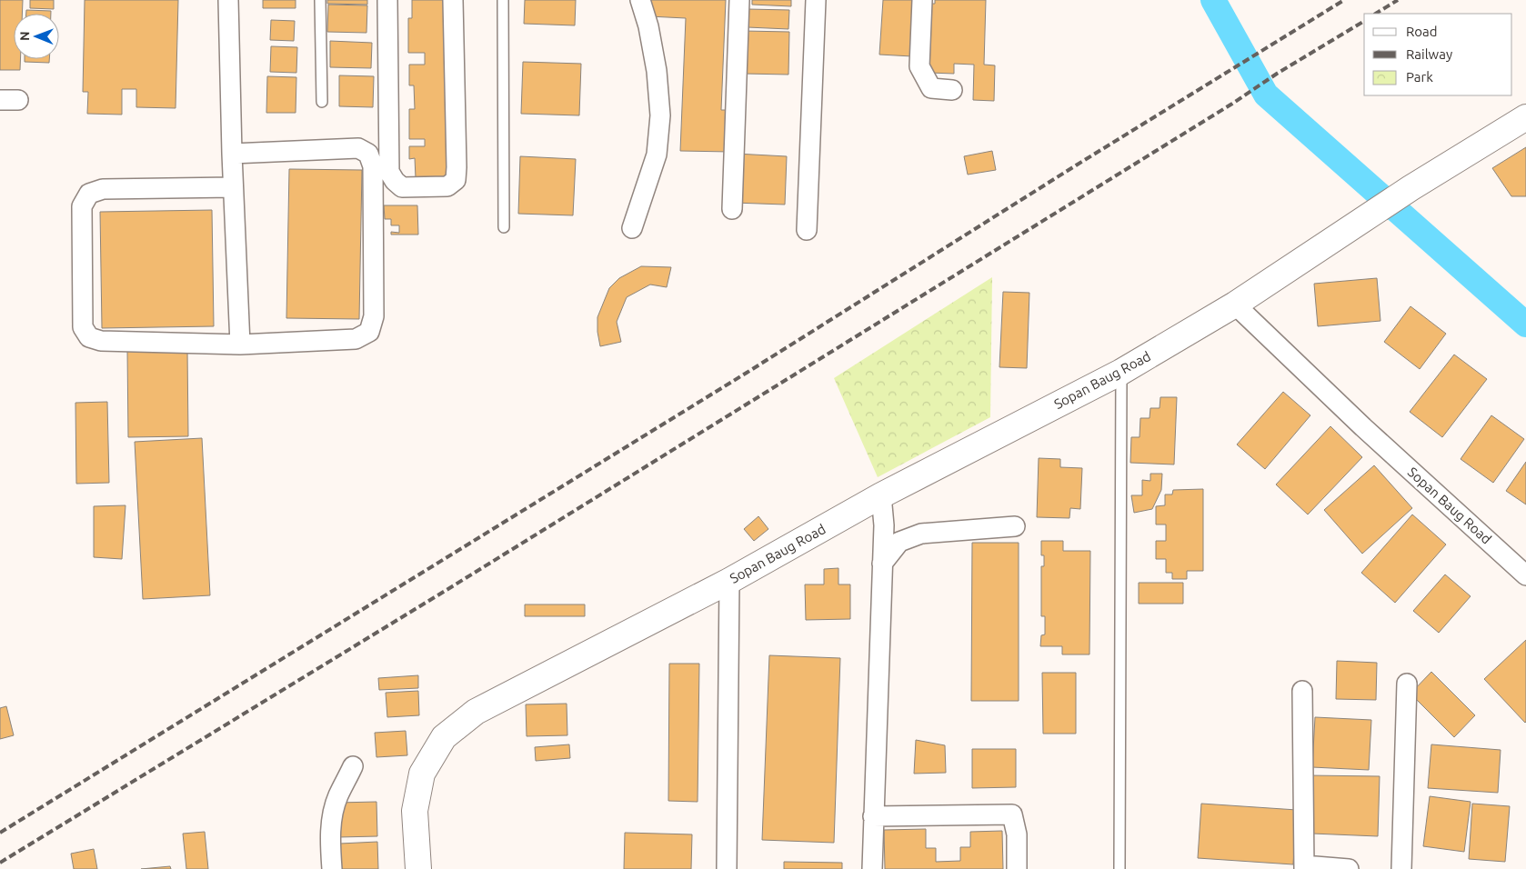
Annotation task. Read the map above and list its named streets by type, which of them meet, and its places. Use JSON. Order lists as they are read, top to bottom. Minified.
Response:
{"streets":{"street":["Sopan Baug Road"]},"legend":["Road","Railway","Park"],"north":"left"}
